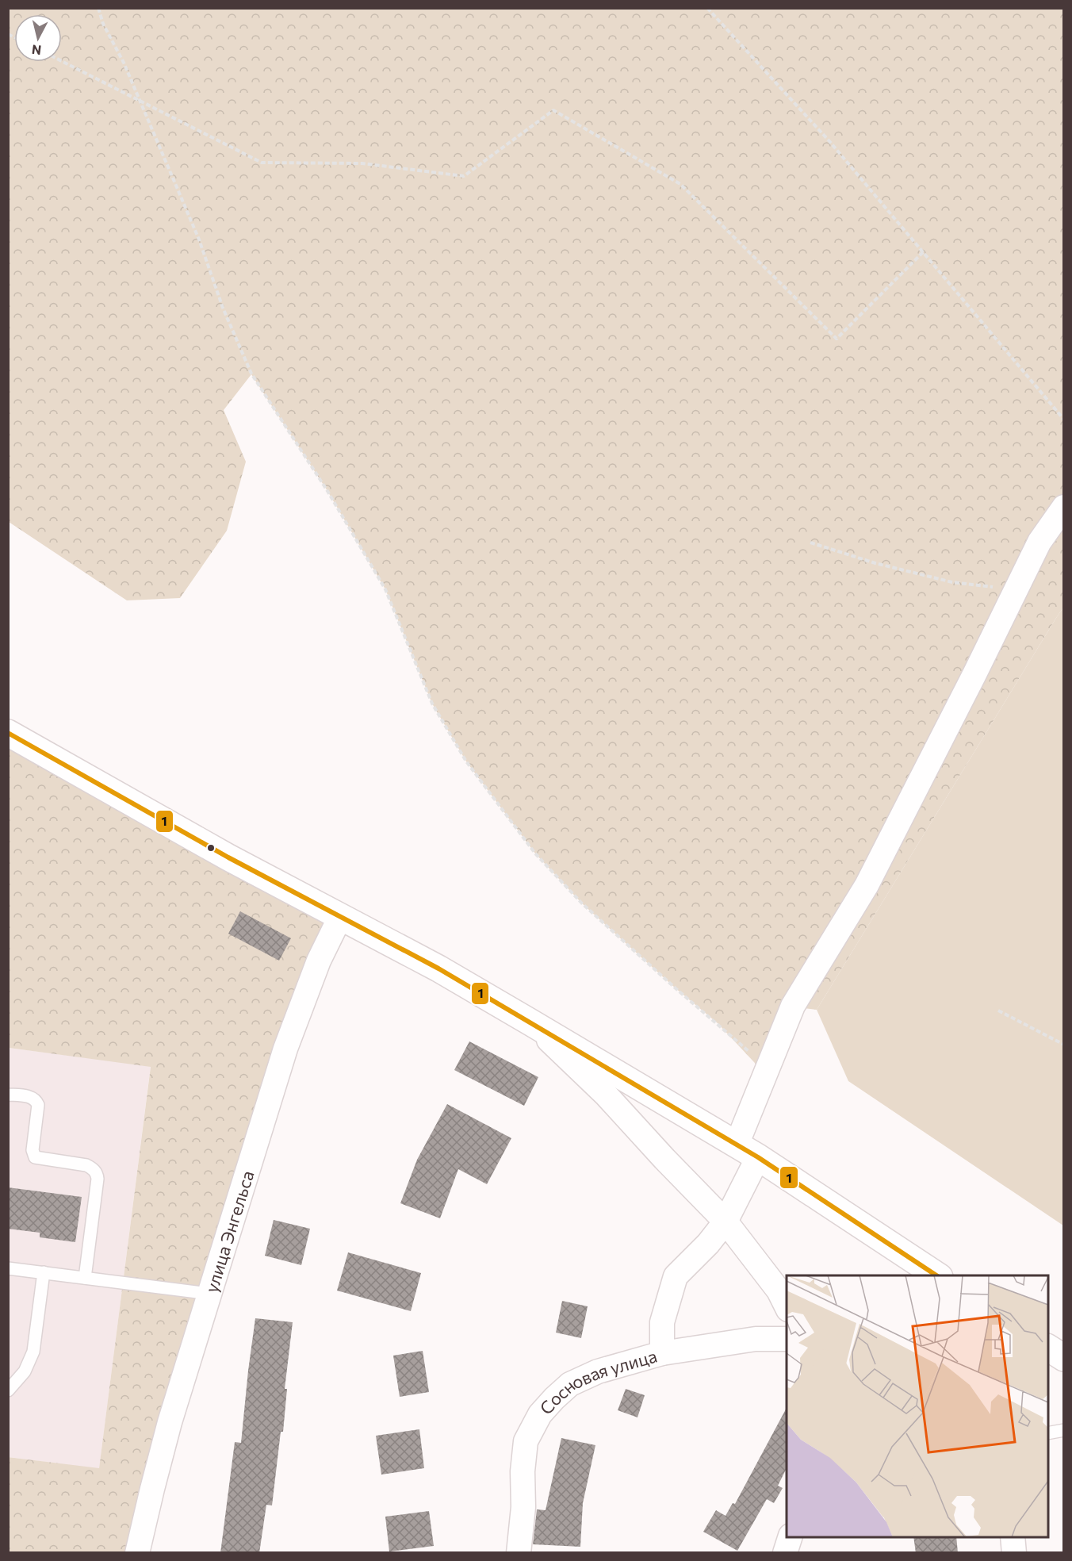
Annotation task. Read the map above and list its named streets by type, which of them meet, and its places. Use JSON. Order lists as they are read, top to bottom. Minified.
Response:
{"streets":{"street":["улица Энгельса","Сосновая улица"]},"lines":["transit line 1"],"north":"bottom"}
